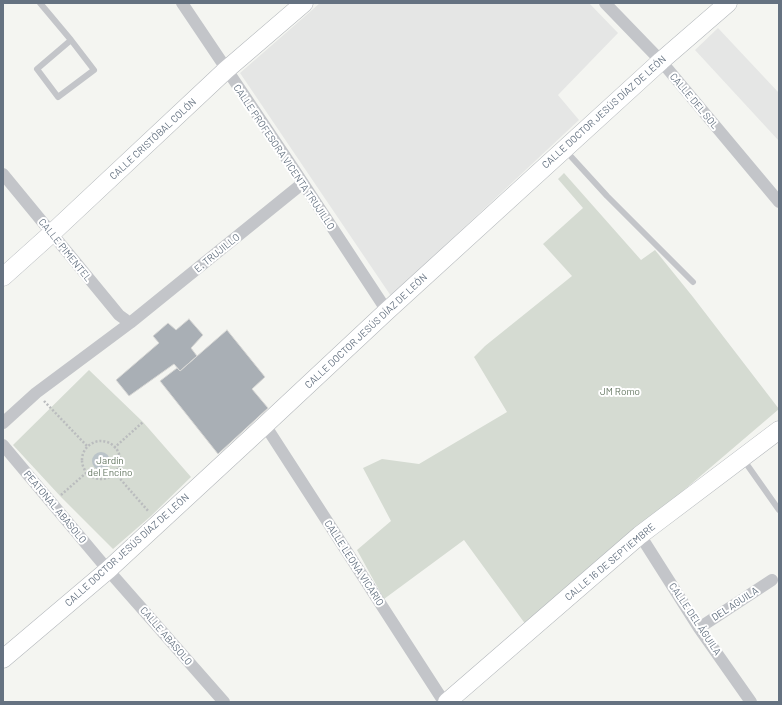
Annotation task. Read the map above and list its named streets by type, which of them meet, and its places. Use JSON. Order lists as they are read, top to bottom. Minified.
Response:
{"streets":{"main road":["CALLE DOCTOR JESÚS DÍAZ DE LEÓN","CALLE CRISTÓBAL COLÓN","CALLE 16 DE SEPTIEMBRE"],"street":["CALLE DEL SOL","CALLE PROFESORA VICENTA TRUJILLO","CALLE PIMENTEL","E. TRUJILLO","PEATONAL ABASOLO","CALLE LEONA VICARIO","DEL AGUILA","CALLE DEL ÁGUILA","CALLE ABASOLO"]},"crossings":[["CALLE DEL SOL","CALLE DOCTOR JESÚS DÍAZ DE LEÓN"],["CALLE DOCTOR JESÚS DÍAZ DE LEÓN","CALLE PROFESORA VICENTA TRUJILLO"],["CALLE DOCTOR JESÚS DÍAZ DE LEÓN","PEATONAL ABASOLO"],["CALLE DOCTOR JESÚS DÍAZ DE LEÓN","CALLE LEONA VICARIO"],["CALLE DOCTOR JESÚS DÍAZ DE LEÓN","CALLE ABASOLO"],["CALLE CRISTÓBAL COLÓN","CALLE PROFESORA VICENTA TRUJILLO"],["CALLE CRISTÓBAL COLÓN","CALLE PIMENTEL"],["CALLE PROFESORA VICENTA TRUJILLO","E. TRUJILLO"],["CALLE PIMENTEL","E. TRUJILLO"],["PEATONAL ABASOLO","CALLE ABASOLO"],["CALLE 16 DE SEPTIEMBRE","CALLE DEL ÁGUILA"],["DEL AGUILA","CALLE DEL ÁGUILA"]],"parks":["JM Romo","Jardín del Encino"]}
